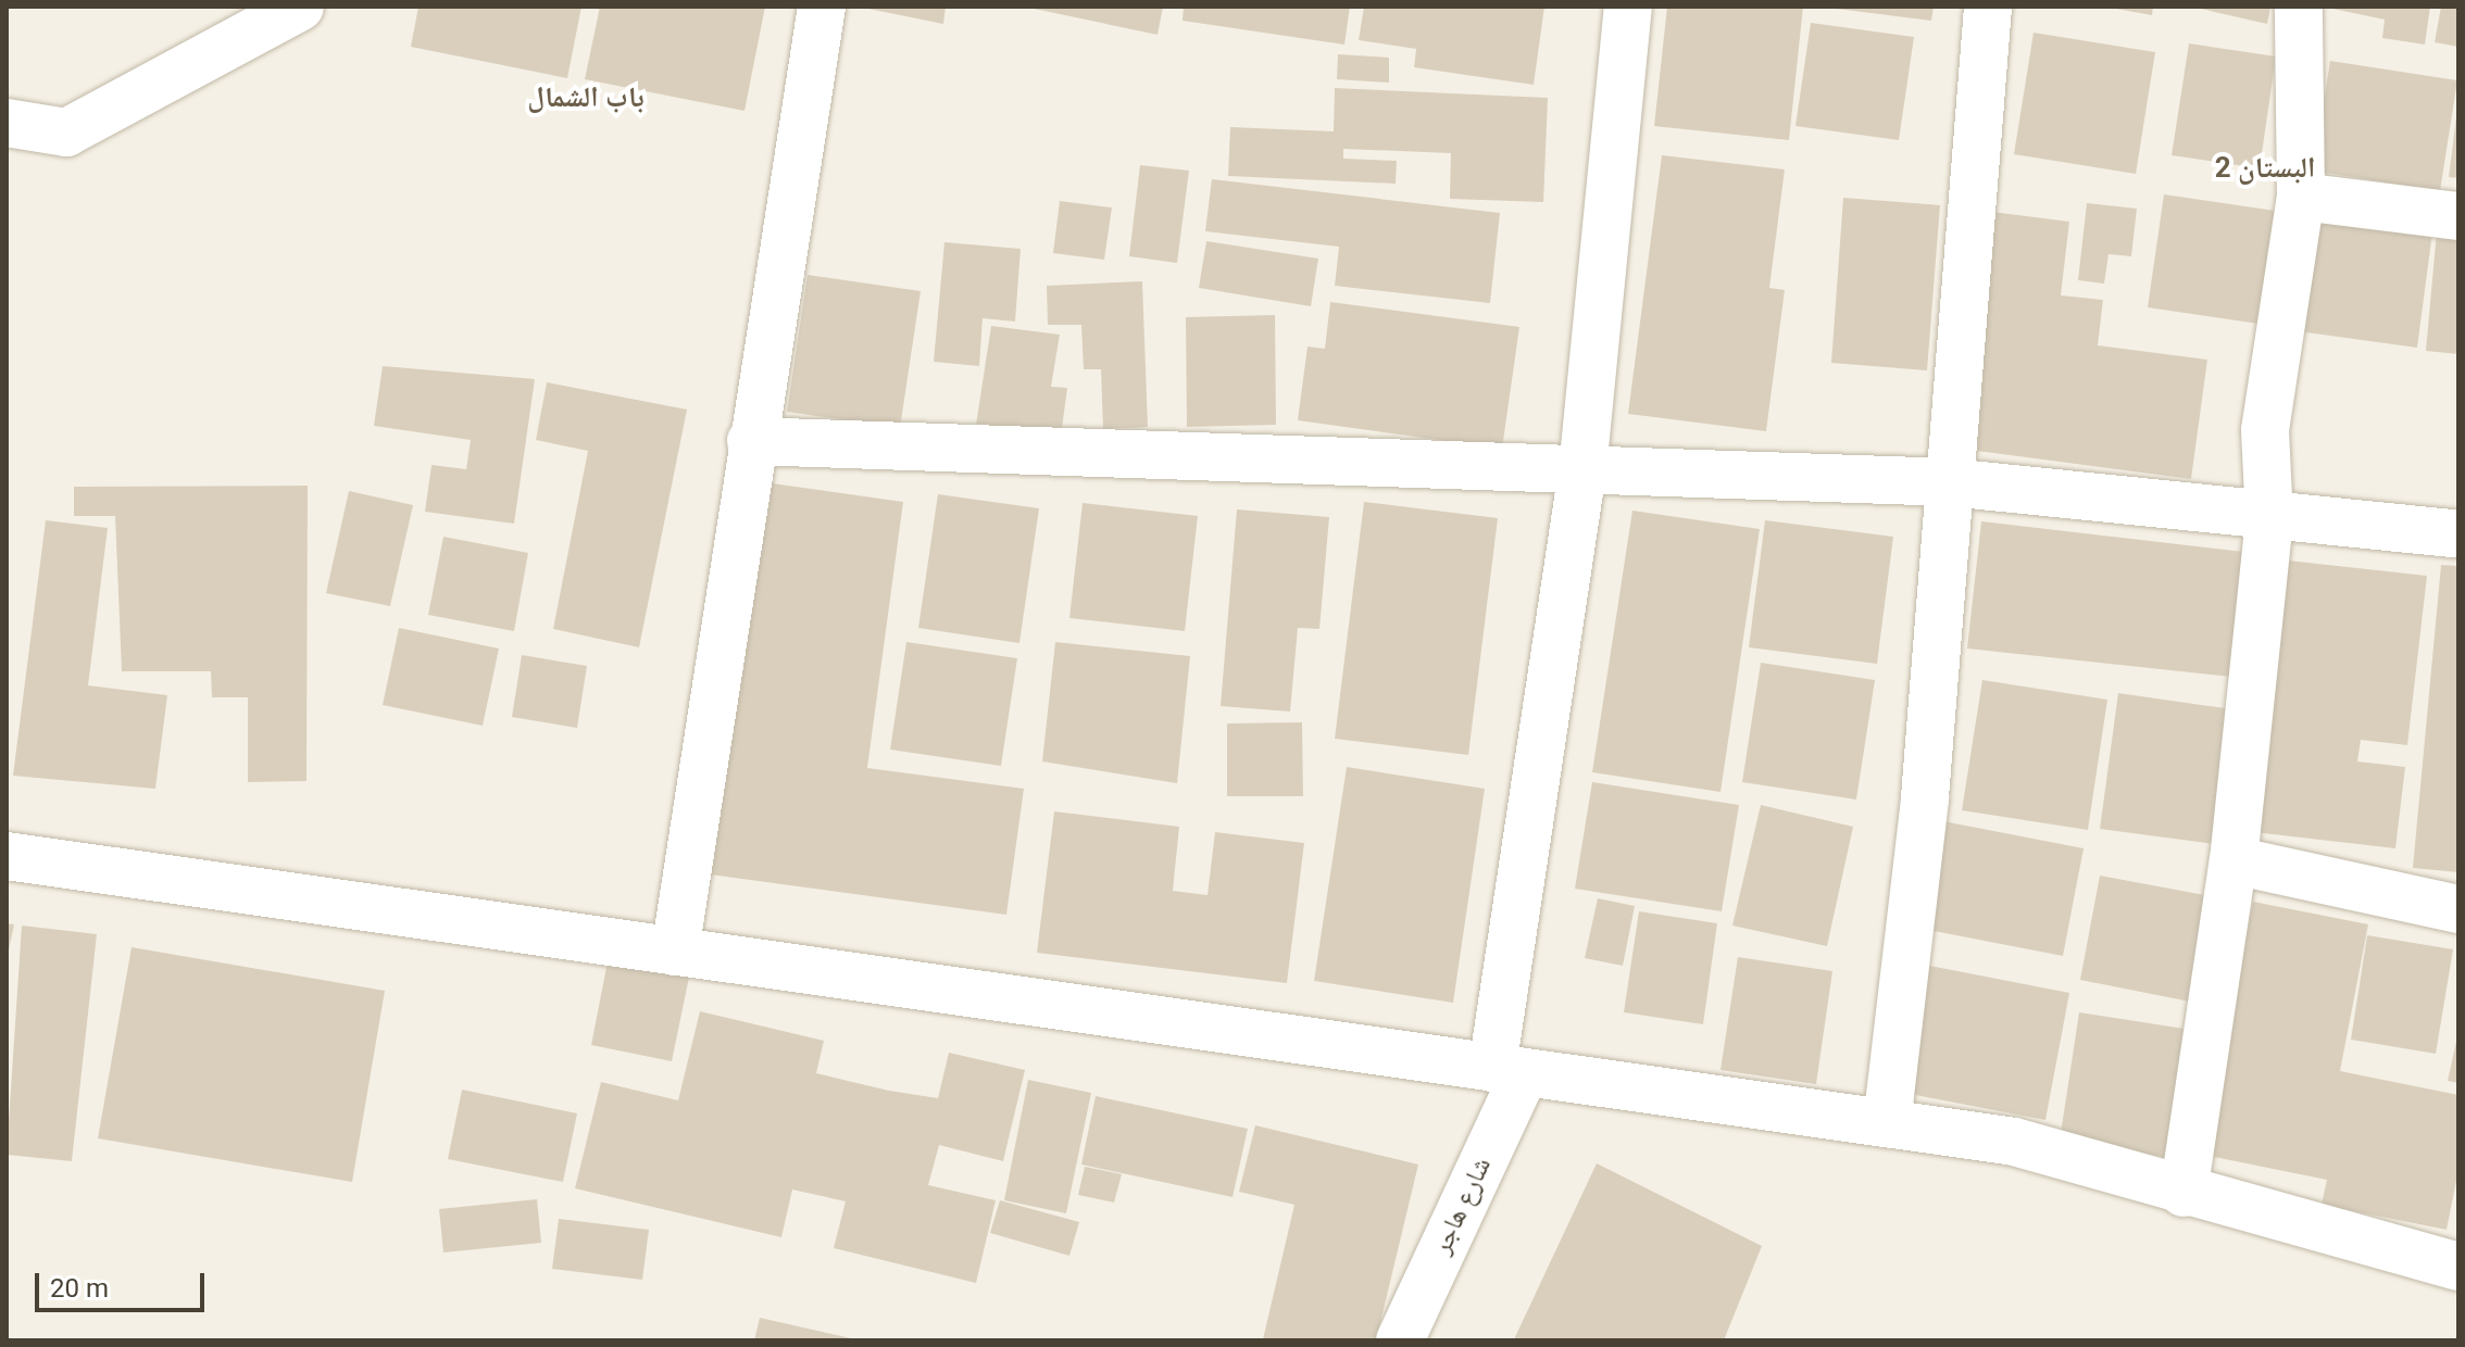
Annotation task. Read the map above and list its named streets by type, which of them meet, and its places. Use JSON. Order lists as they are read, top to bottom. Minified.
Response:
{"streets":{"street":["شارع هاجر"]},"districts":["باب الشمال","البستان 2"],"scale_bar":"20 m"}
